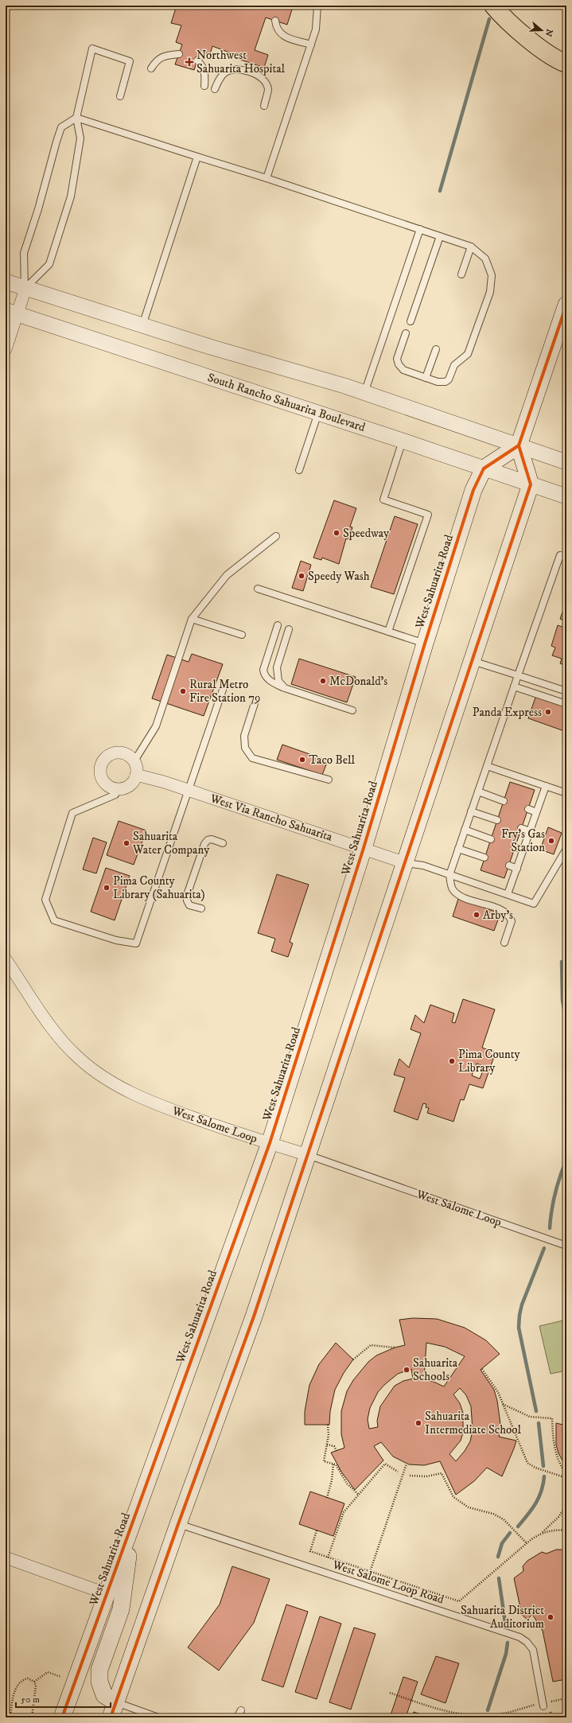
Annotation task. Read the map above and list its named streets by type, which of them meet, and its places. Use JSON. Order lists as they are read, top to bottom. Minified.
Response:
{"streets":{"main road":["West Sahuarita Road"],"street":["South Rancho Sahuarita Boulevard","West Via Rancho Sahuarita","West Salome Loop"],"lane":["West Salome Loop Road"]},"crossings":[["South Rancho Sahuarita Boulevard","West Sahuarita Road"],["West Sahuarita Road","West Via Rancho Sahuarita"],["West Sahuarita Road","West Salome Loop"]],"places":{"health":["Northwest Sahuarita Hospital"],"other":["Speedway","Speedy Wash","McDonald's","Rural Metro Fire Station 79","Panda Express","Taco Bell","Fry's Gas Station","Sahuarita Water Company","Pima County Library (Sahuarita)","Arby's","Pima County Library","Sahuarita Schools","Sahuarita Intermediate School","Sahuarita District Auditorium"]},"scale_bar":"50 m","north":"right"}
